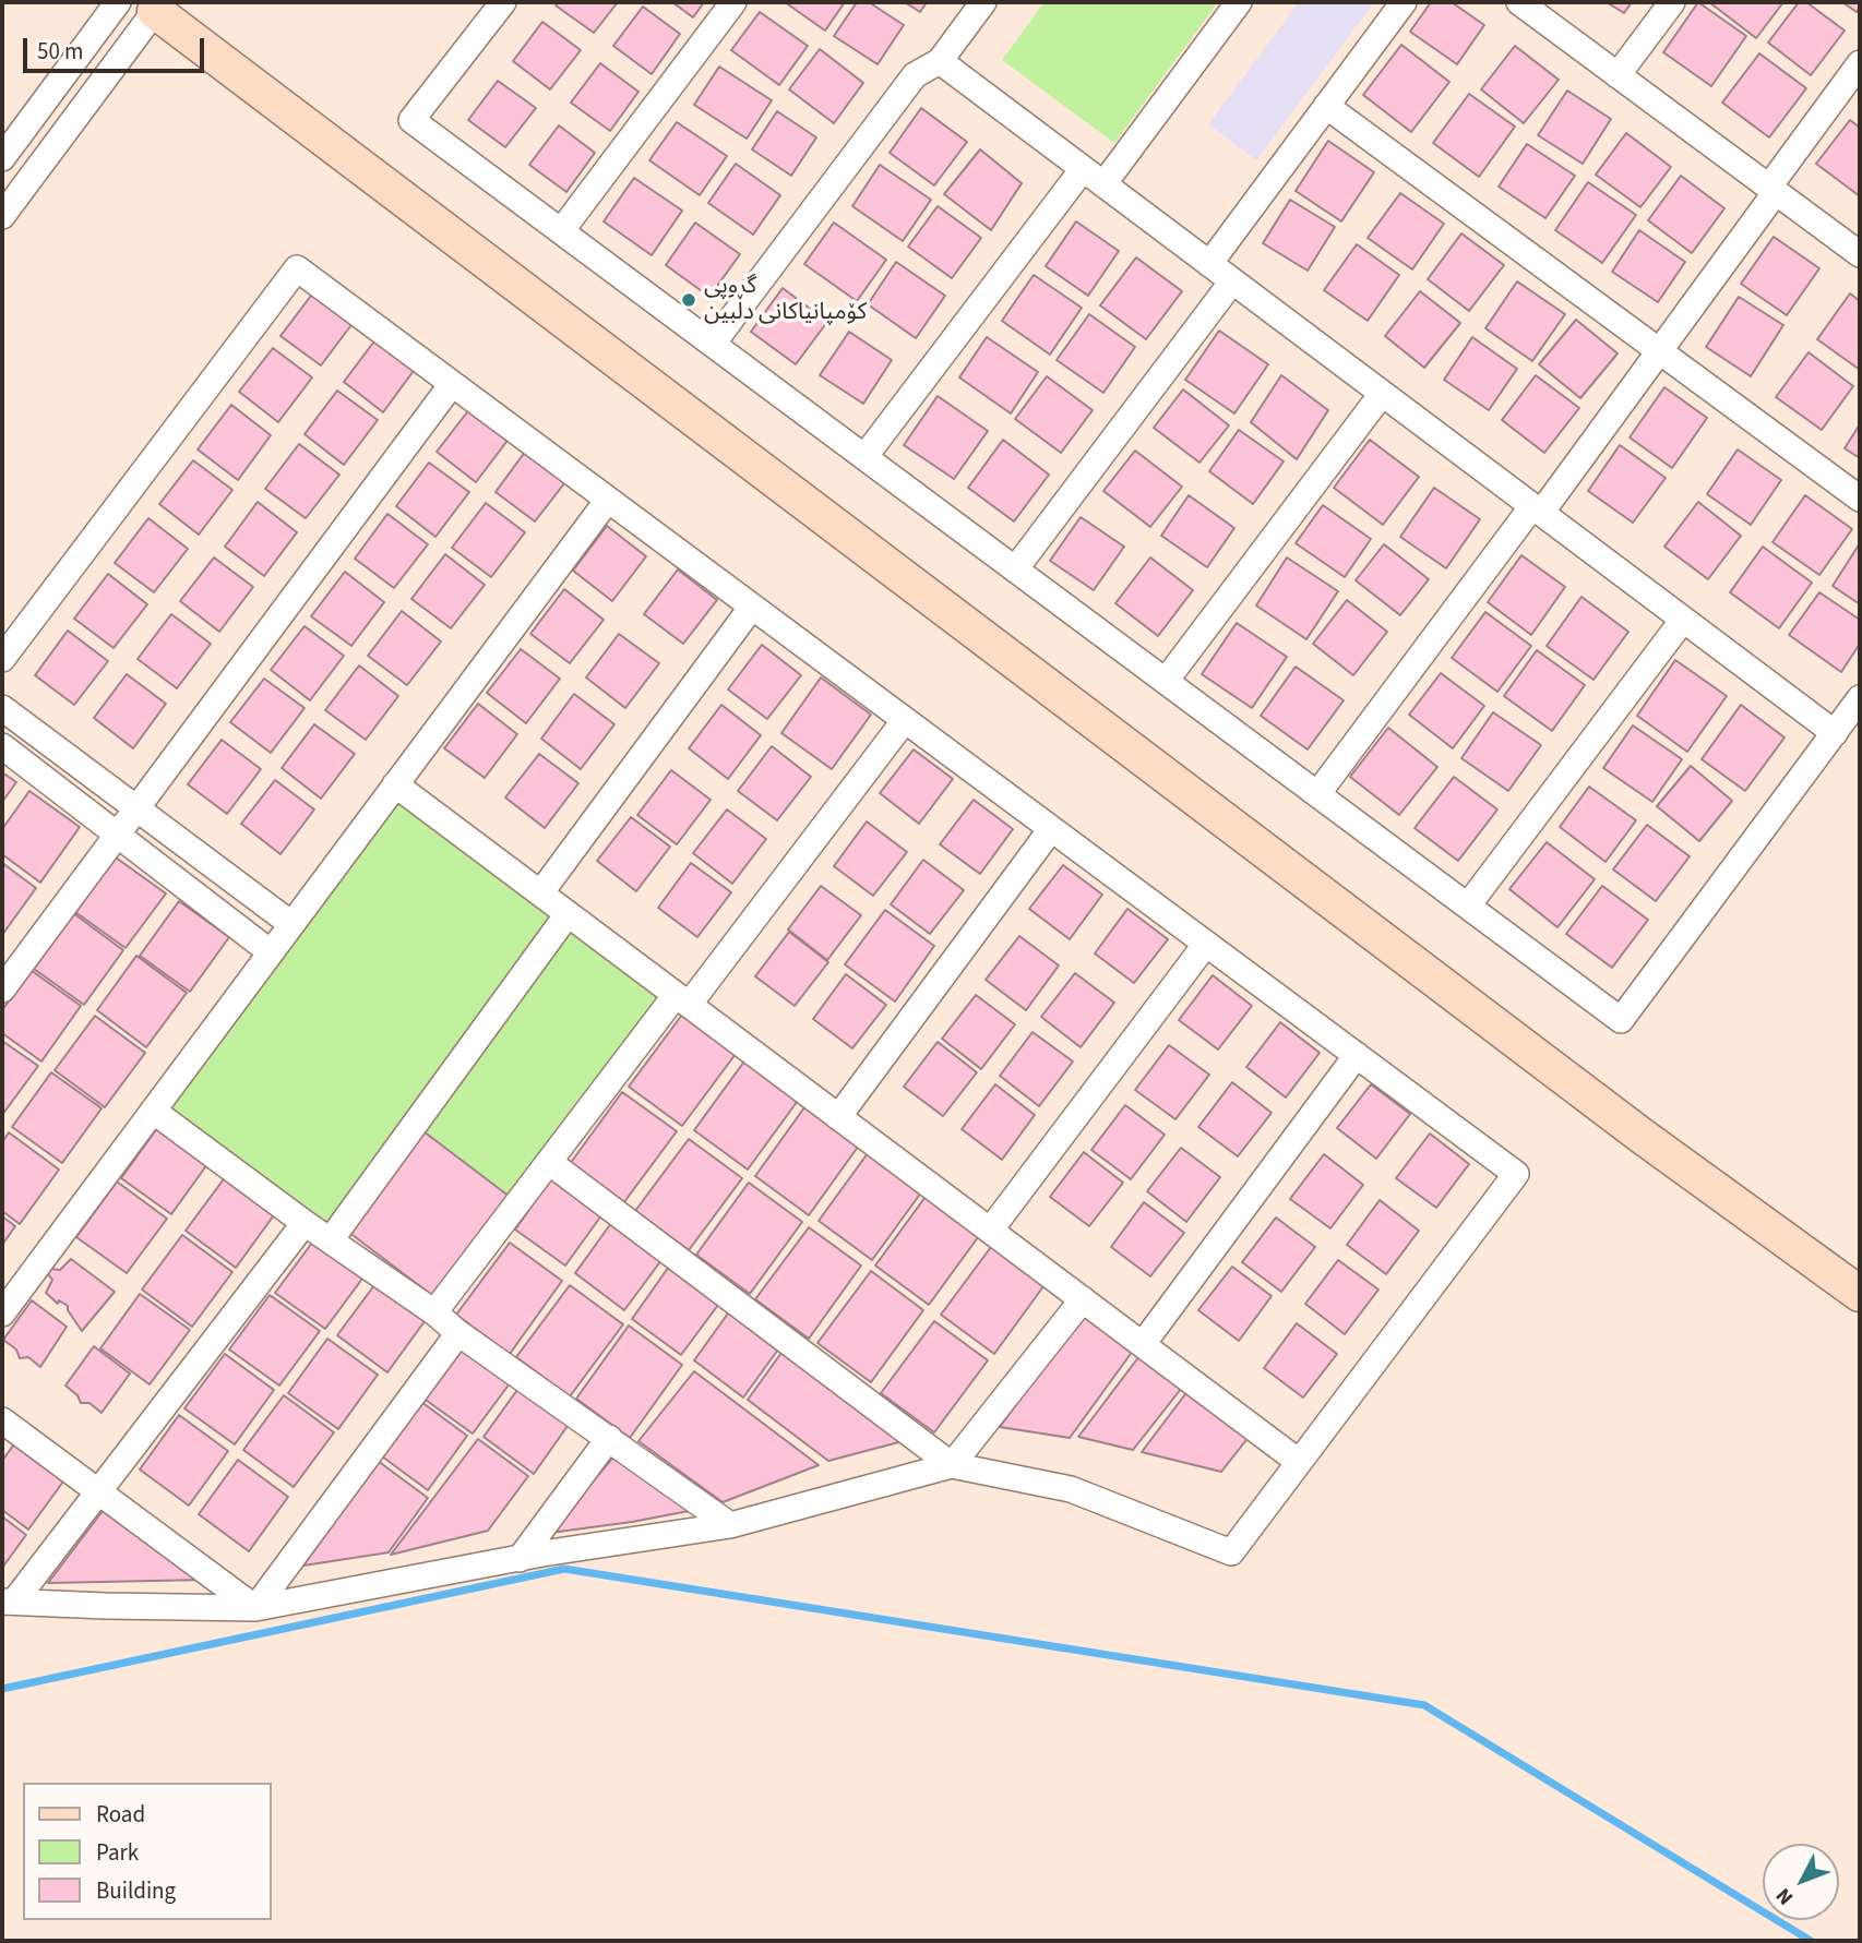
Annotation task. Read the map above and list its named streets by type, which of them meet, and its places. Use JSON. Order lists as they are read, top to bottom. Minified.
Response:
{"places":["گروپی کۆمپانیاکانی دڵبین"],"legend":["Road","Park","Building"],"scale_bar":"50 m","north":"bottom left"}
